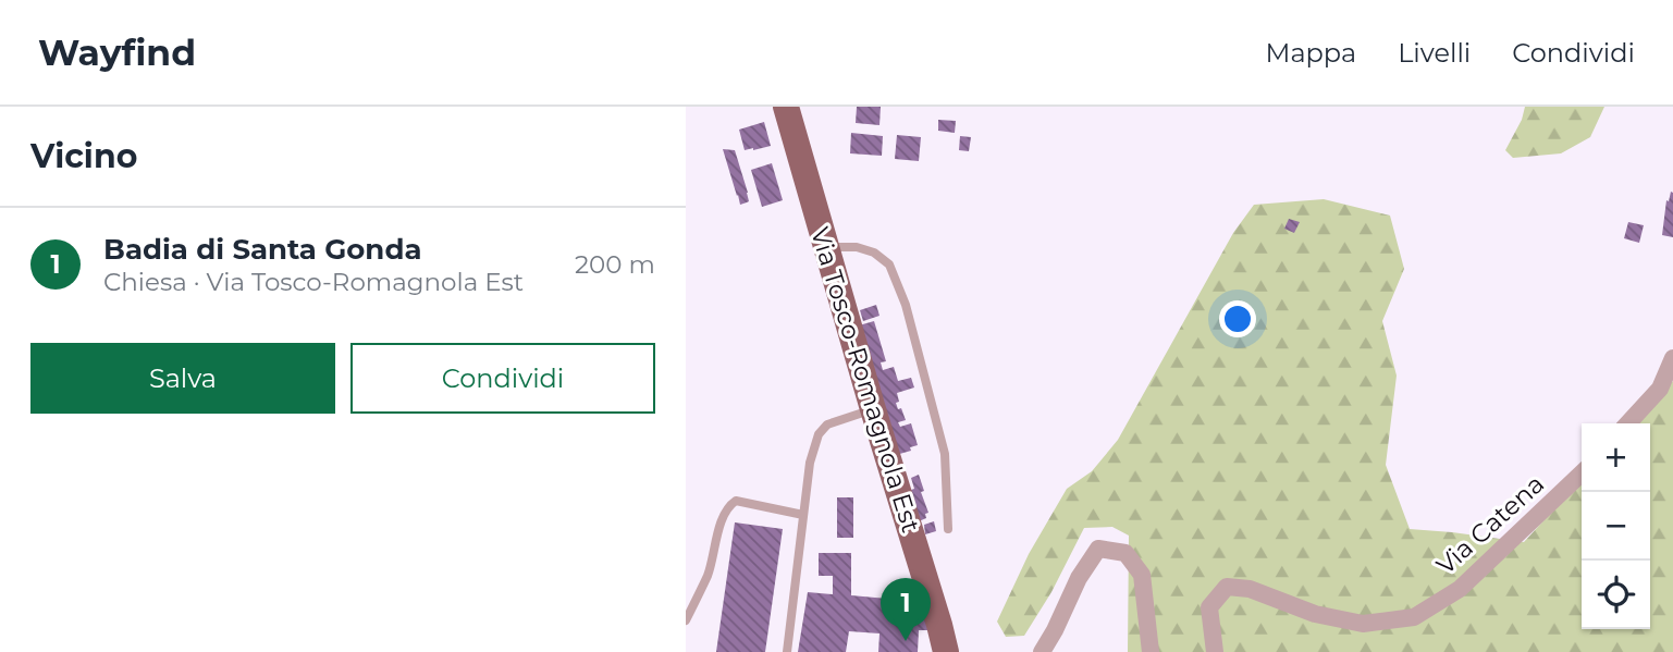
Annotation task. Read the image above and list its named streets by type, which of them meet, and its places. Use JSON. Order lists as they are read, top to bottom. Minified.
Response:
{"streets":{"main road":["Via Tosco-Romagnola Est"],"street":["Via Catena"]},"page":{"header":"Wayfind","nav":["Mappa","Livelli","Condividi"],"heading":"Vicino","list":[{"mark":"1","name":"Badia di Santa Gonda","note":"Chiesa · Via Tosco-Romagnola Est","value":"200 m"}],"buttons":["Salva","Condividi"],"map_buttons":["+","−"],"pins":"1"}}
